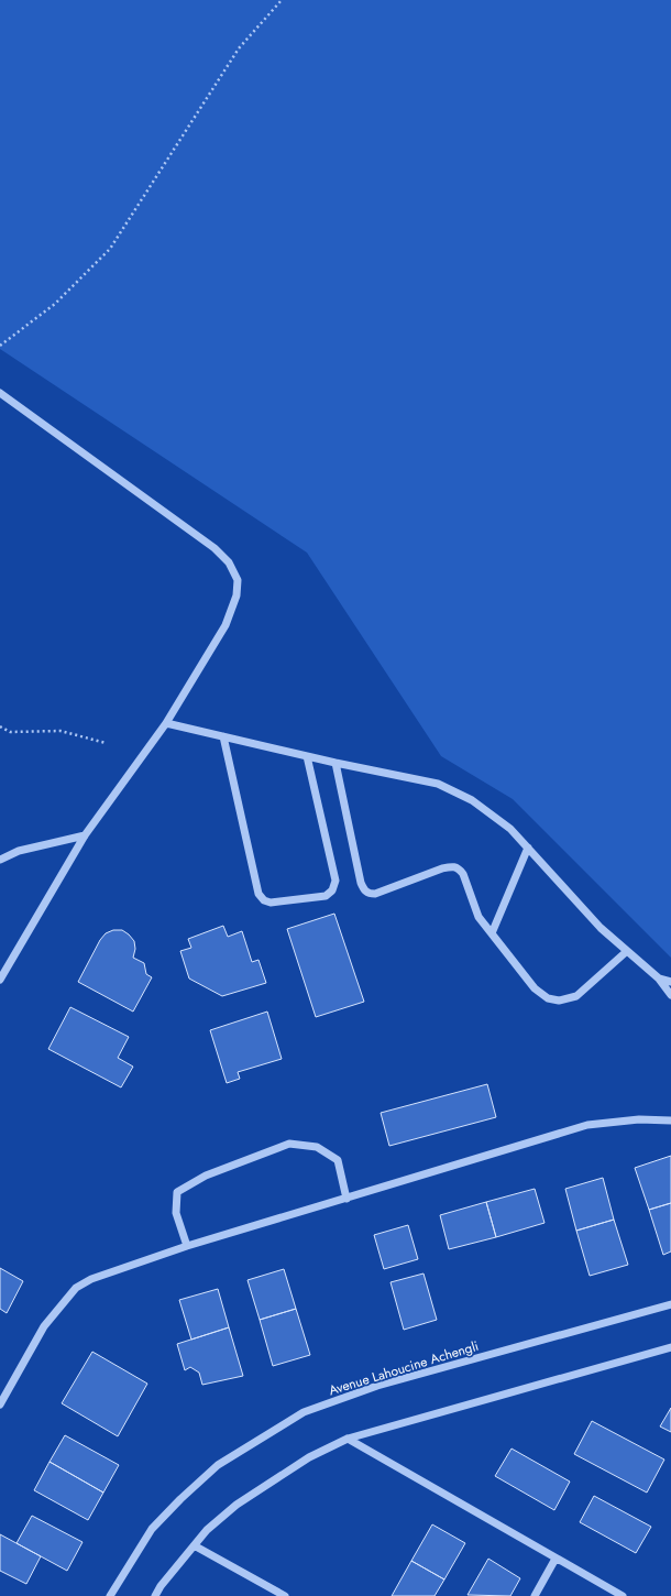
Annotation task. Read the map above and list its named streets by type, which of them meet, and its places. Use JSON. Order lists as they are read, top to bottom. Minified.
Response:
{"streets":{"street":["Avenue Lahoucine Achengli"]}}
